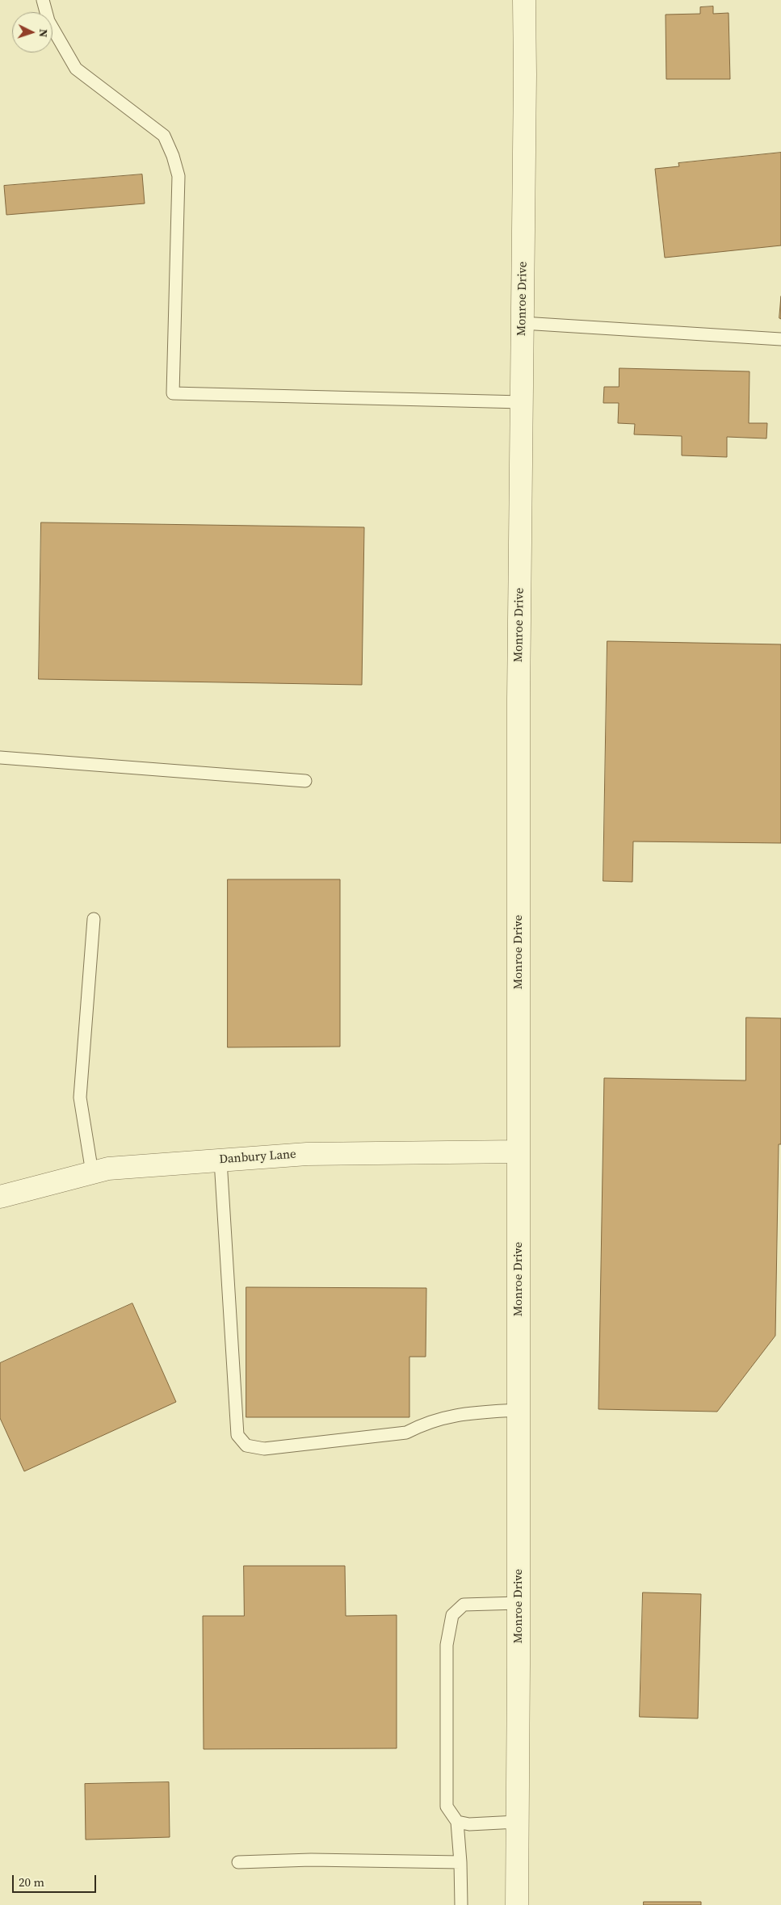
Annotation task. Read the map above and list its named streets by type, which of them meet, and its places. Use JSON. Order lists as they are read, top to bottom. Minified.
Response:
{"streets":{"street":["Monroe Drive","Danbury Lane"]},"crossings":[["Monroe Drive","Danbury Lane"]],"scale_bar":"20 m","north":"right"}
